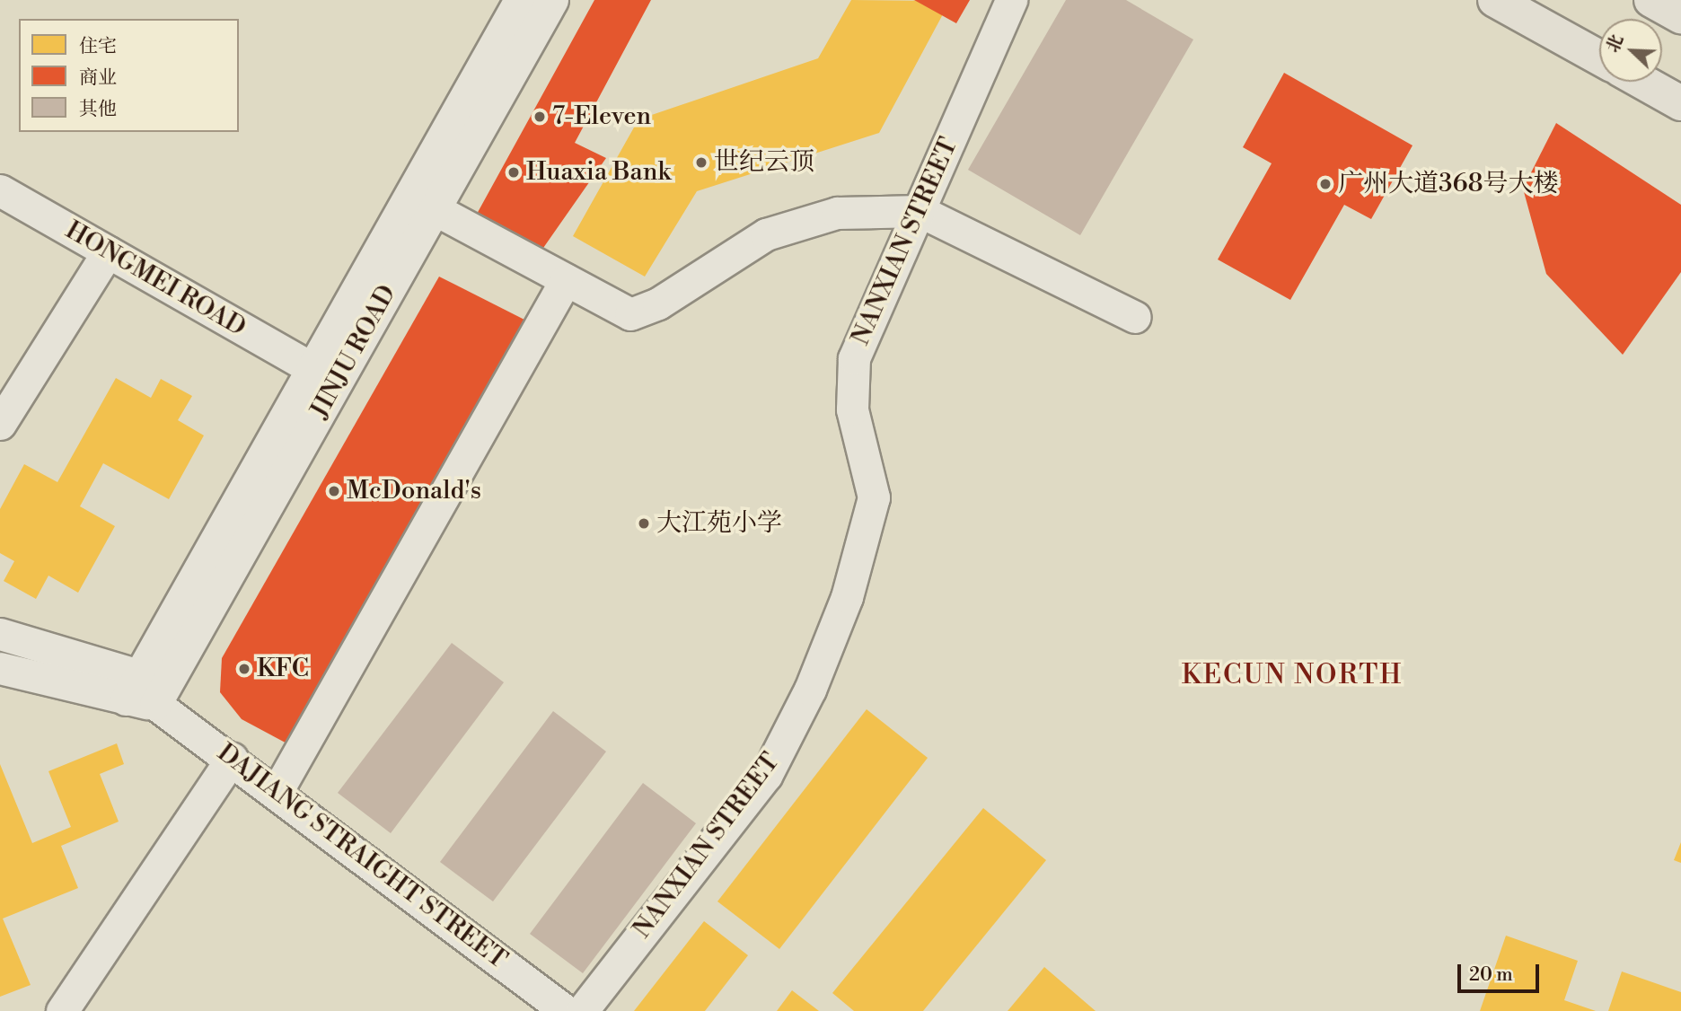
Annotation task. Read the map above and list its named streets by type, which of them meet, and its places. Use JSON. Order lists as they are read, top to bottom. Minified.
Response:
{"streets":{"street":["NANXIAN STREET","HONGMEI ROAD","JINJU ROAD","DAJIANG STRAIGHT STREET"]},"crossings":[["HONGMEI ROAD","JINJU ROAD"],["JINJU ROAD","DAJIANG STRAIGHT STREET"]],"districts":["KECUN NORTH"],"places":["7-Eleven","世纪云顶","Huaxia Bank","广州大道368号大楼","McDonald's","大江苑小学","KFC"],"legend":["住宅","商业","其他"],"scale_bar":"20 m","north":"top left"}
